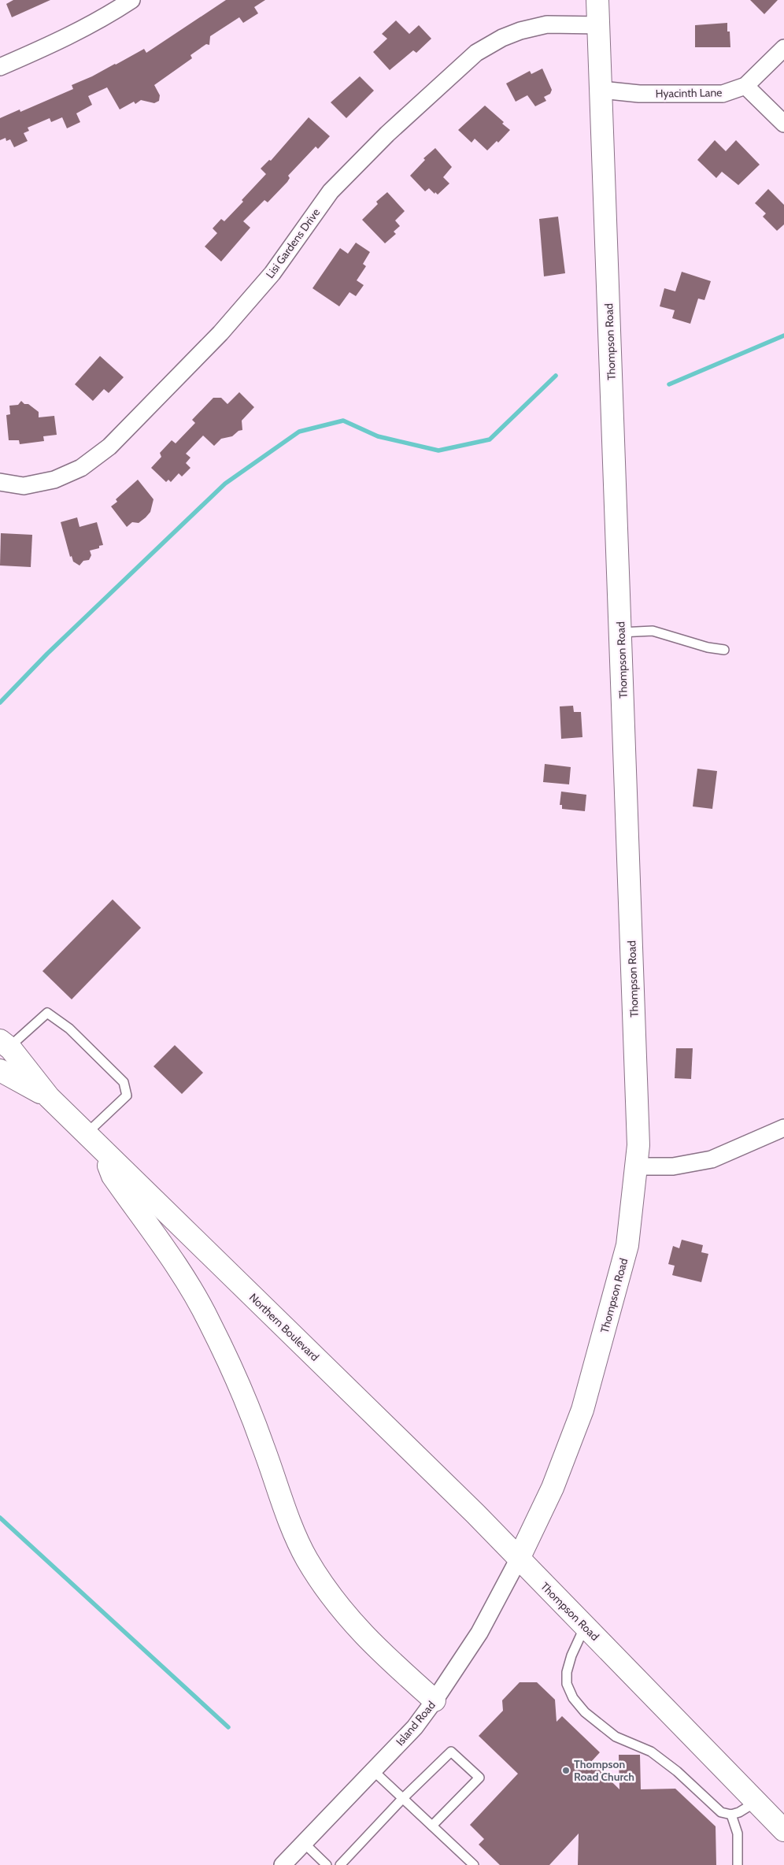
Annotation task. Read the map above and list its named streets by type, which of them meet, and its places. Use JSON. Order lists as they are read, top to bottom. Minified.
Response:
{"streets":{"street":["Hyacinth Lane","Lisi Gardens Drive","Thompson Road","Northern Boulevard","Island Road"]},"crossings":[["Hyacinth Lane","Thompson Road"],["Lisi Gardens Drive","Thompson Road"],["Thompson Road","Northern Boulevard"],["Thompson Road","Island Road"],["Northern Boulevard","Island Road"]],"places":["Thompson Road Church"]}
